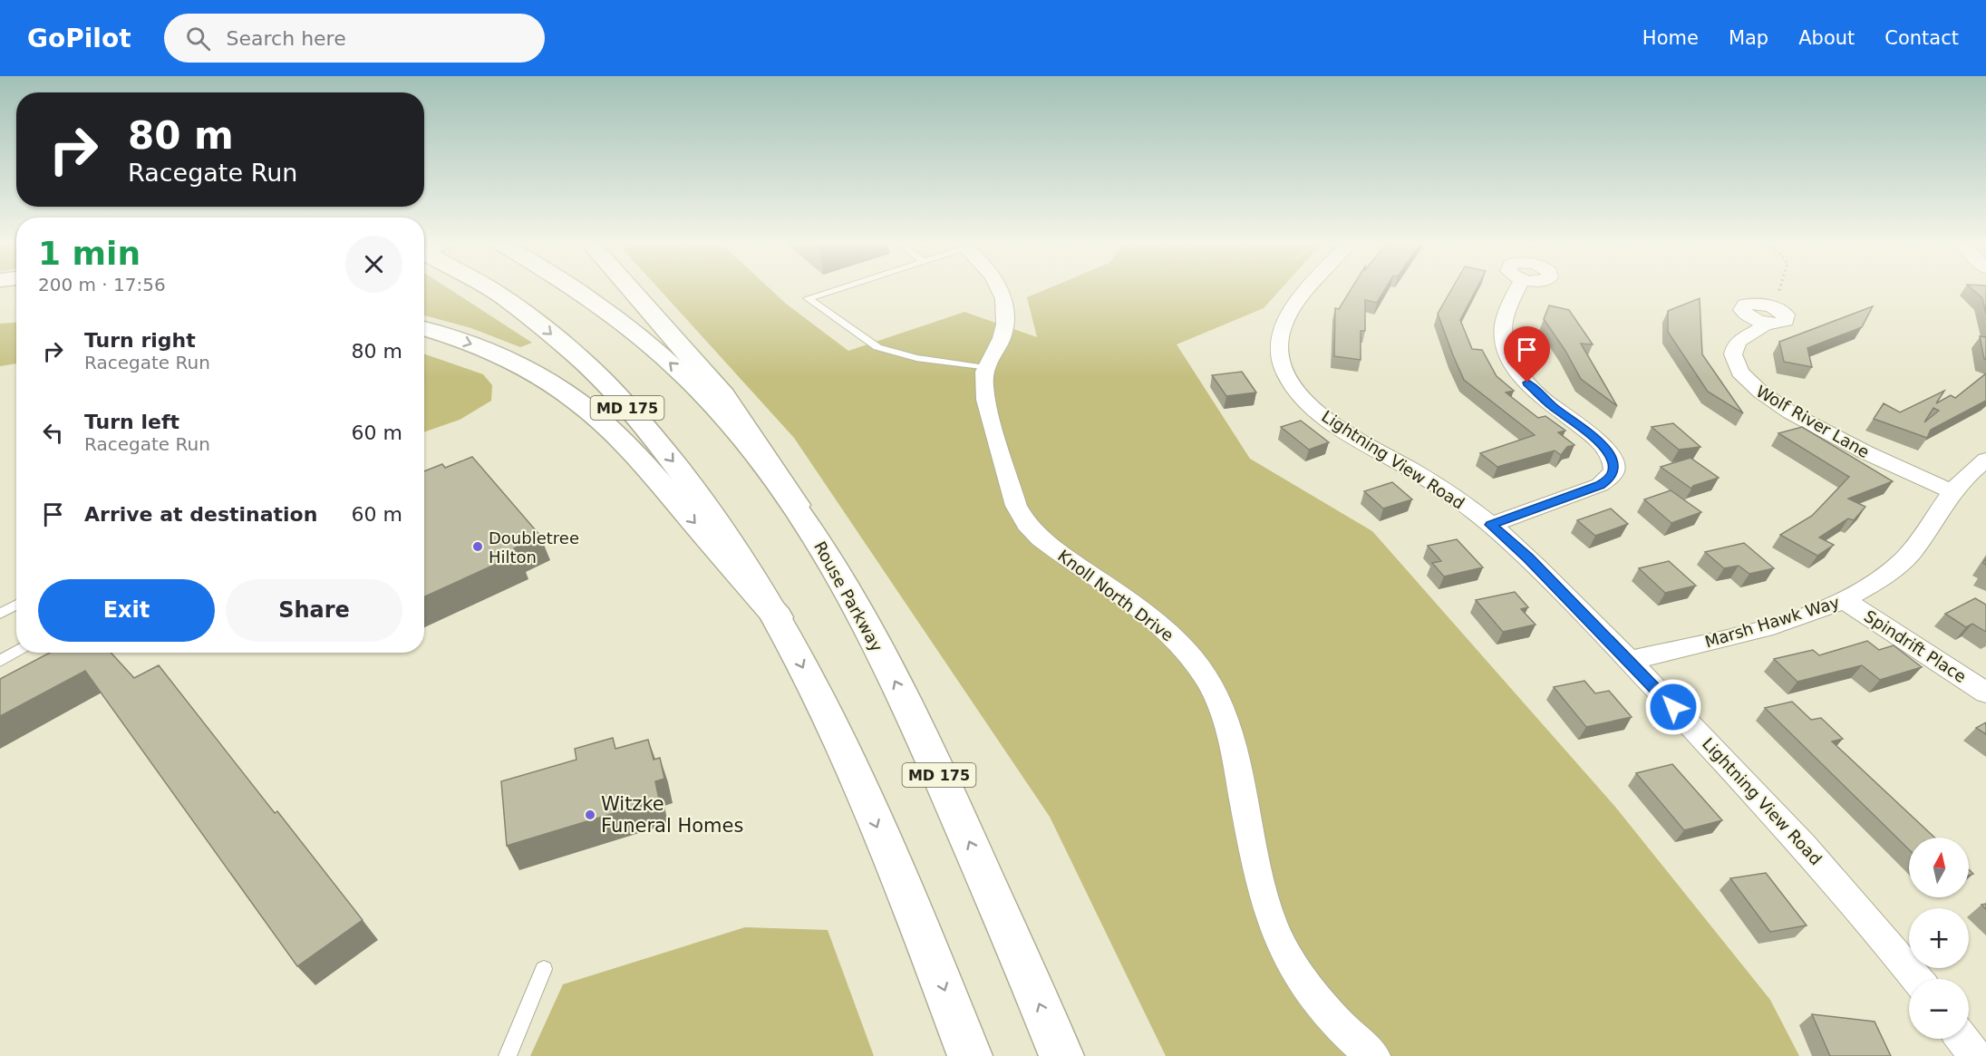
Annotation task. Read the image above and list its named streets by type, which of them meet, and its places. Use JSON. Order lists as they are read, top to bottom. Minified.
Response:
{"streets":{"main road":["MD 175","Rouse Parkway"],"street":["Wolf River Lane","Lightning View Road","Knoll North Drive","Marsh Hawk Way","Spindrift Place"]},"crossings":[["Wolf River Lane","Marsh Hawk Way"],["Lightning View Road","Marsh Hawk Way"],["Marsh Hawk Way","Spindrift Place"]],"places":["Doubletree Hilton","Witzke Funeral Homes"],"north":"top","page":{"header":"GoPilot","search":"Search here","nav":["Home","Map","About","Contact"],"turn":["80 m","Racegate Run"],"heading":["1 min","200 m · 17:56"],"list":[{"name":"Turn right","note":"Racegate Run","value":"80 m"},{"name":"Turn left","note":"Racegate Run","value":"60 m"},{"name":"Arrive at destination","value":"60 m"}],"buttons":["Exit","Share"],"map_buttons":["+","−"]}}
